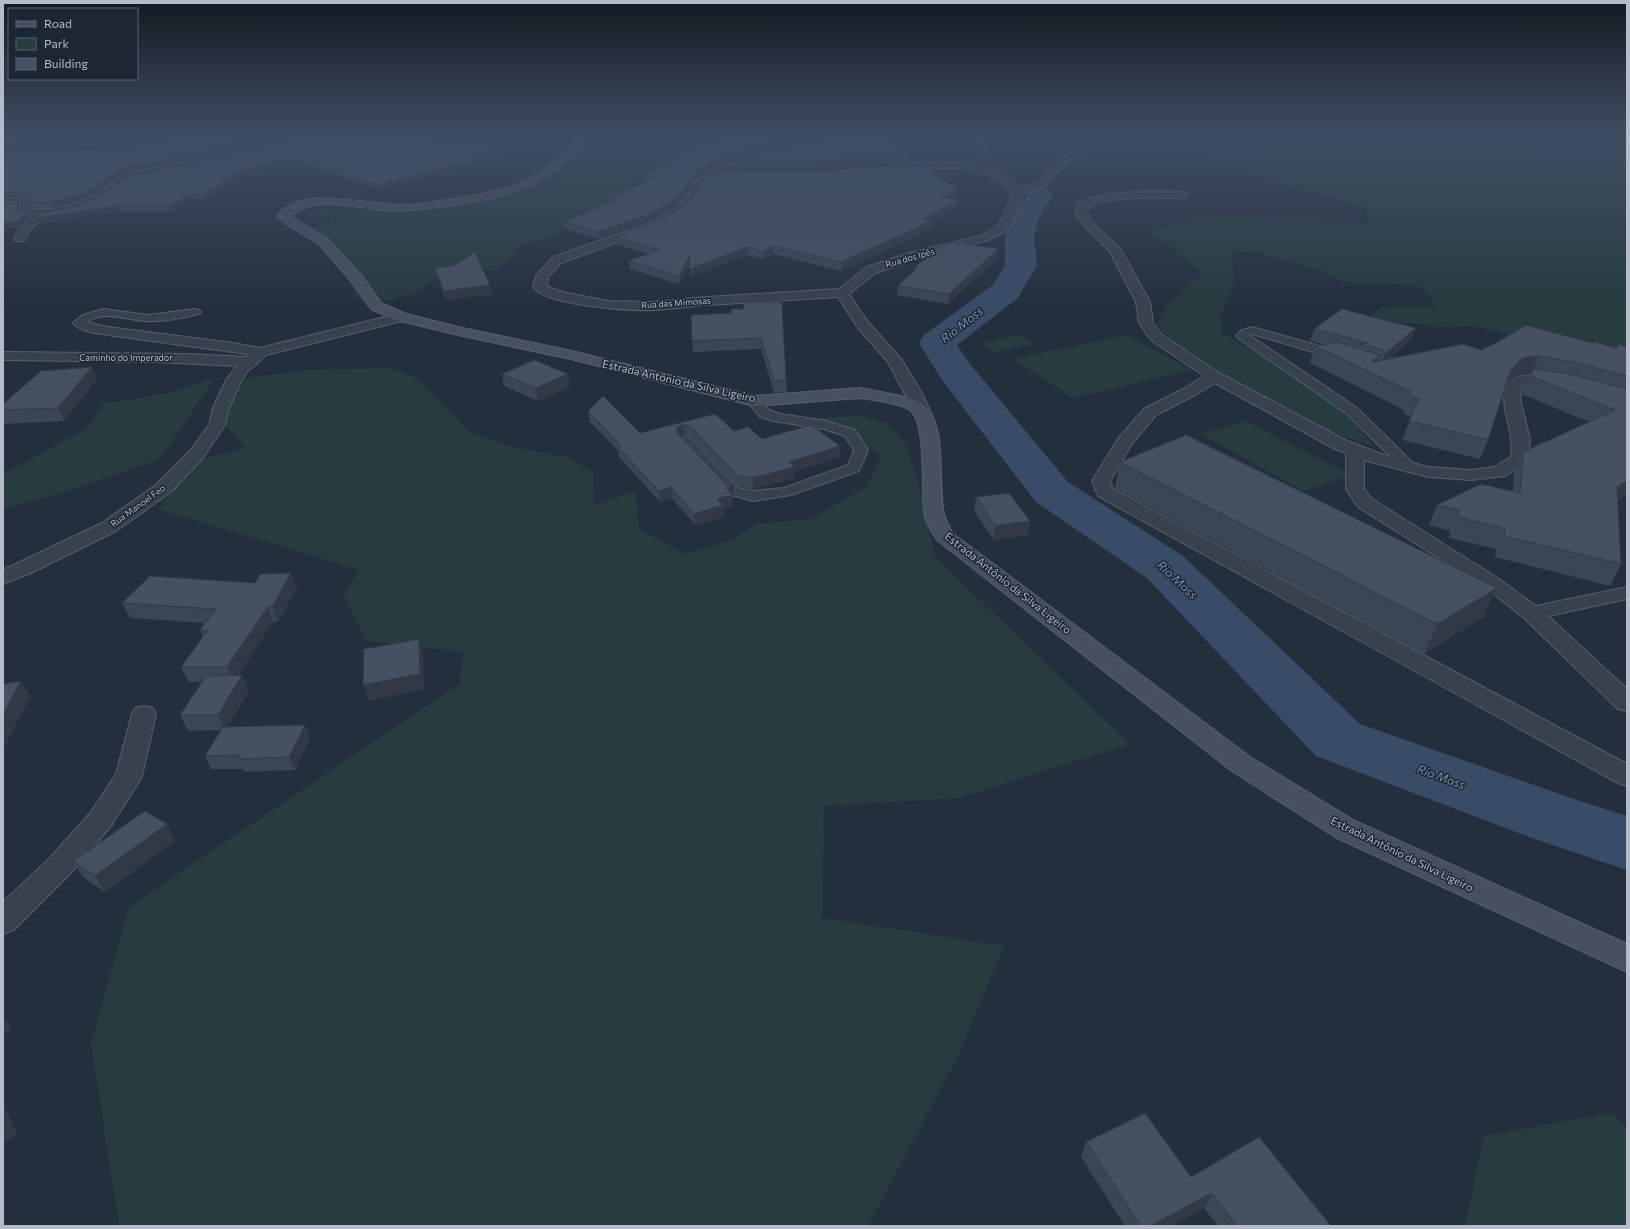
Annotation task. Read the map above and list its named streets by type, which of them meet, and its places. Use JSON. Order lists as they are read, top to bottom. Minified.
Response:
{"streets":{"street":["Rua dos Ipês","Rua das Mimosas","Caminho do Imperador","Estrada Antônio da Silva Ligeiro","Rua Manoel Feo"]},"crossings":[["Rua dos Ipês","Rua das Mimosas"],["Caminho do Imperador","Rua Manoel Feo"]],"water":["Rio Moss"],"legend":["Road","Park","Building"]}
